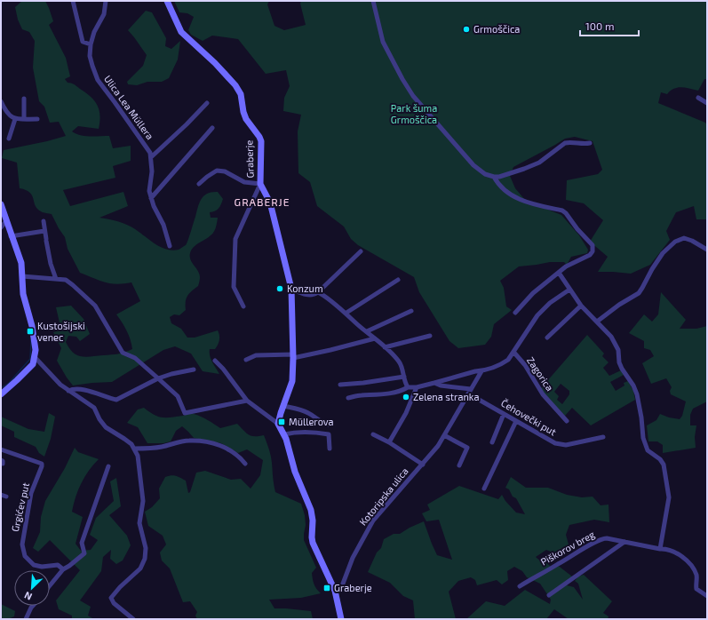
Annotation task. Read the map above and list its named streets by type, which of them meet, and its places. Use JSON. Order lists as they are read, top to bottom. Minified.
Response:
{"streets":{"street":["Ulica Lea Müllera","Graberje","Zagorica","Čehovečki put","Kotoripska ulica","Grgićev put","Piškorov breg"]},"crossings":[["Čehovečki put","Kotoripska ulica"]],"districts":["GRABERJE"],"parks":["Park šuma Grmoščica"],"places":{"other":["Grmoščica","Konzum","Zelena stranka"],"transit":["Kustošijski venec","Müllerova","Graberje"]},"scale_bar":"100 m","north":"bottom left"}
